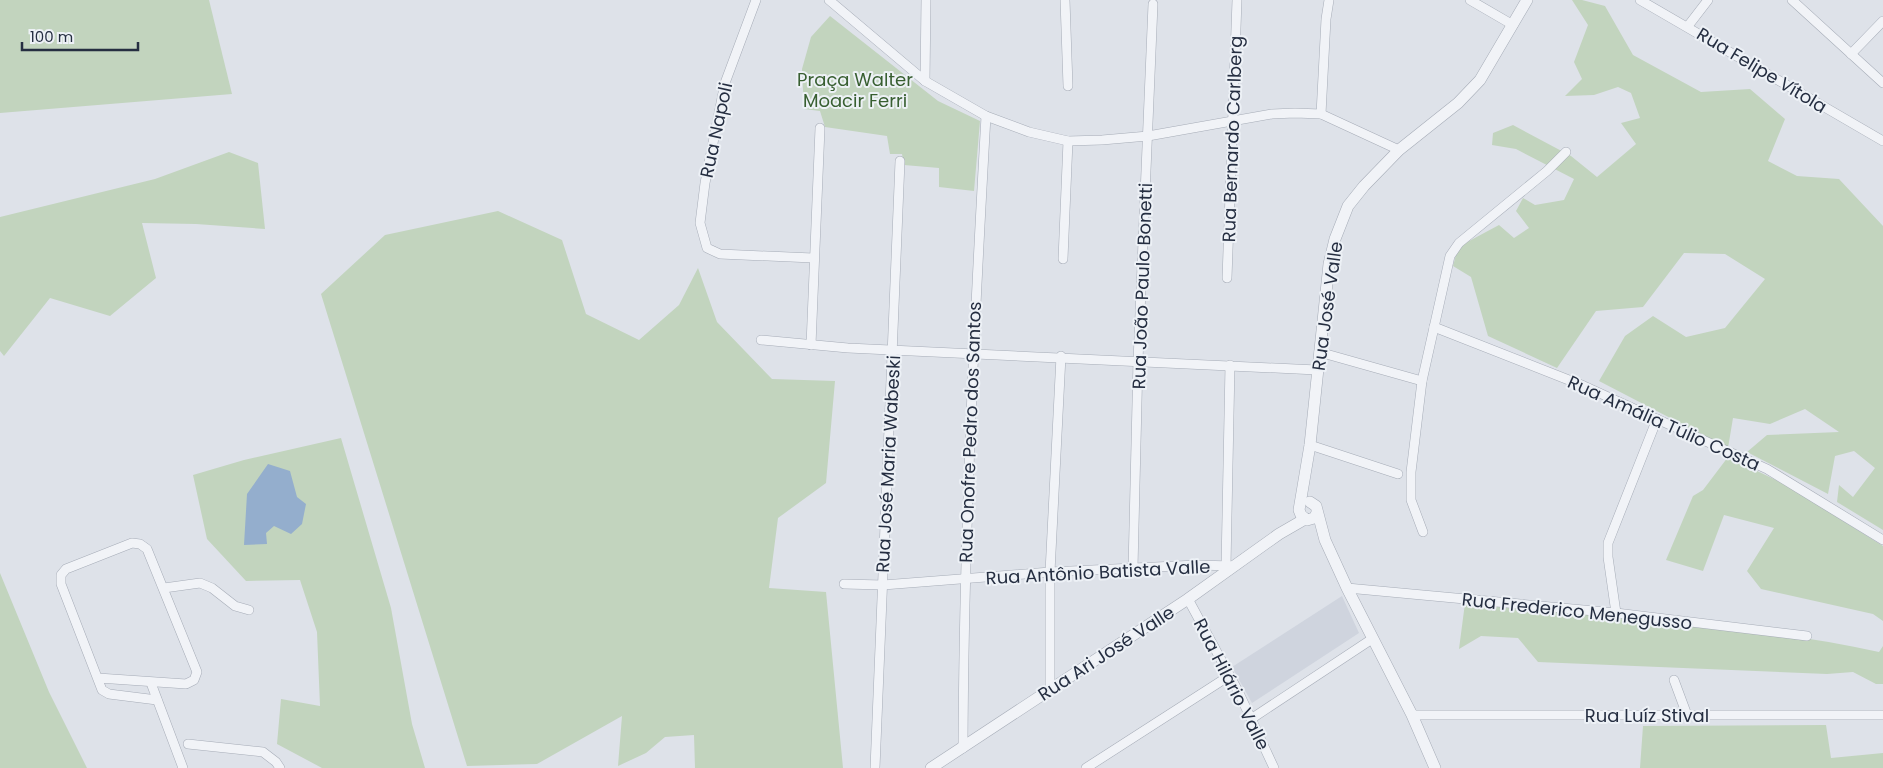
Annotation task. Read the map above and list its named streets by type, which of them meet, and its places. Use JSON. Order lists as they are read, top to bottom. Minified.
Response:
{"streets":{"street":["Rua Felipe Vítola","Rua Napoli","Rua Bernardo Carlberg","Rua João Paulo Bonetti","Rua José Valle","Rua Amália Túlio Costa","Rua Onofre Pedro dos Santos","Rua José Maria Wabeski","Rua Antônio Batista Valle","Rua Frederico Menegusso","Rua Ari José Valle","Rua Hilário Valle","Rua Luíz Stival"]},"crossings":[["Rua João Paulo Bonetti","Rua Antônio Batista Valle"],["Rua José Valle","Rua Frederico Menegusso"],["Rua José Valle","Rua Ari José Valle"],["Rua José Valle","Rua Luíz Stival"],["Rua Onofre Pedro dos Santos","Rua Antônio Batista Valle"],["Rua Onofre Pedro dos Santos","Rua Ari José Valle"],["Rua José Maria Wabeski","Rua Antônio Batista Valle"],["Rua Antônio Batista Valle","Rua Ari José Valle"],["Rua Ari José Valle","Rua Hilário Valle"]],"parks":["Praça Walter Moacir Ferri"],"scale_bar":"100 m"}
